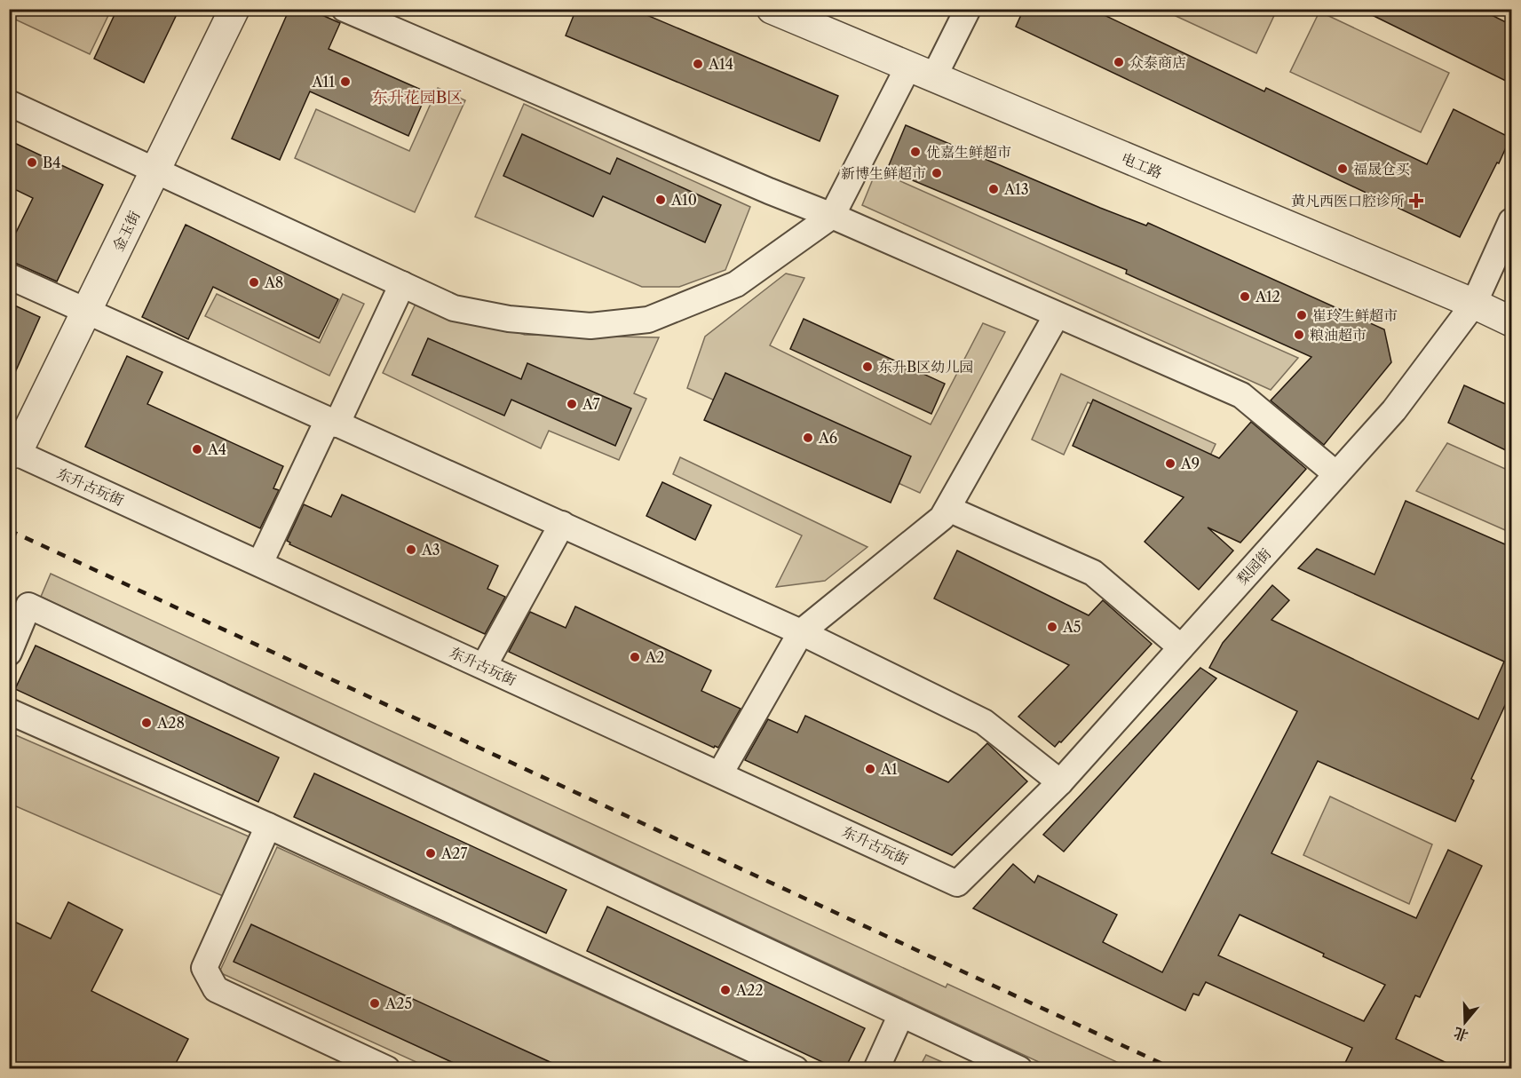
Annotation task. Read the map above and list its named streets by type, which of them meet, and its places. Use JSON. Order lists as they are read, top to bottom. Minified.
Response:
{"streets":{"street":["电工路","金玉街","东升古玩街","梨园街"]},"crossings":[["电工路","梨园街"],["金玉街","东升古玩街"],["东升古玩街","梨园街"]],"districts":["东升花园B区"],"places":{"other":["众泰商店","A14","A11","优嘉生鲜超市","B4","福晟仓买","新博生鲜超市","A13","A10","A8","A12","崔玲生鲜超市","粮油超市","东升B区幼儿园","A7","A6","A4","A9","A3","A5","A2","A28","A1","A27","A22","A25"],"health":["黄凡西医口腔诊所"]},"north":"bottom"}
